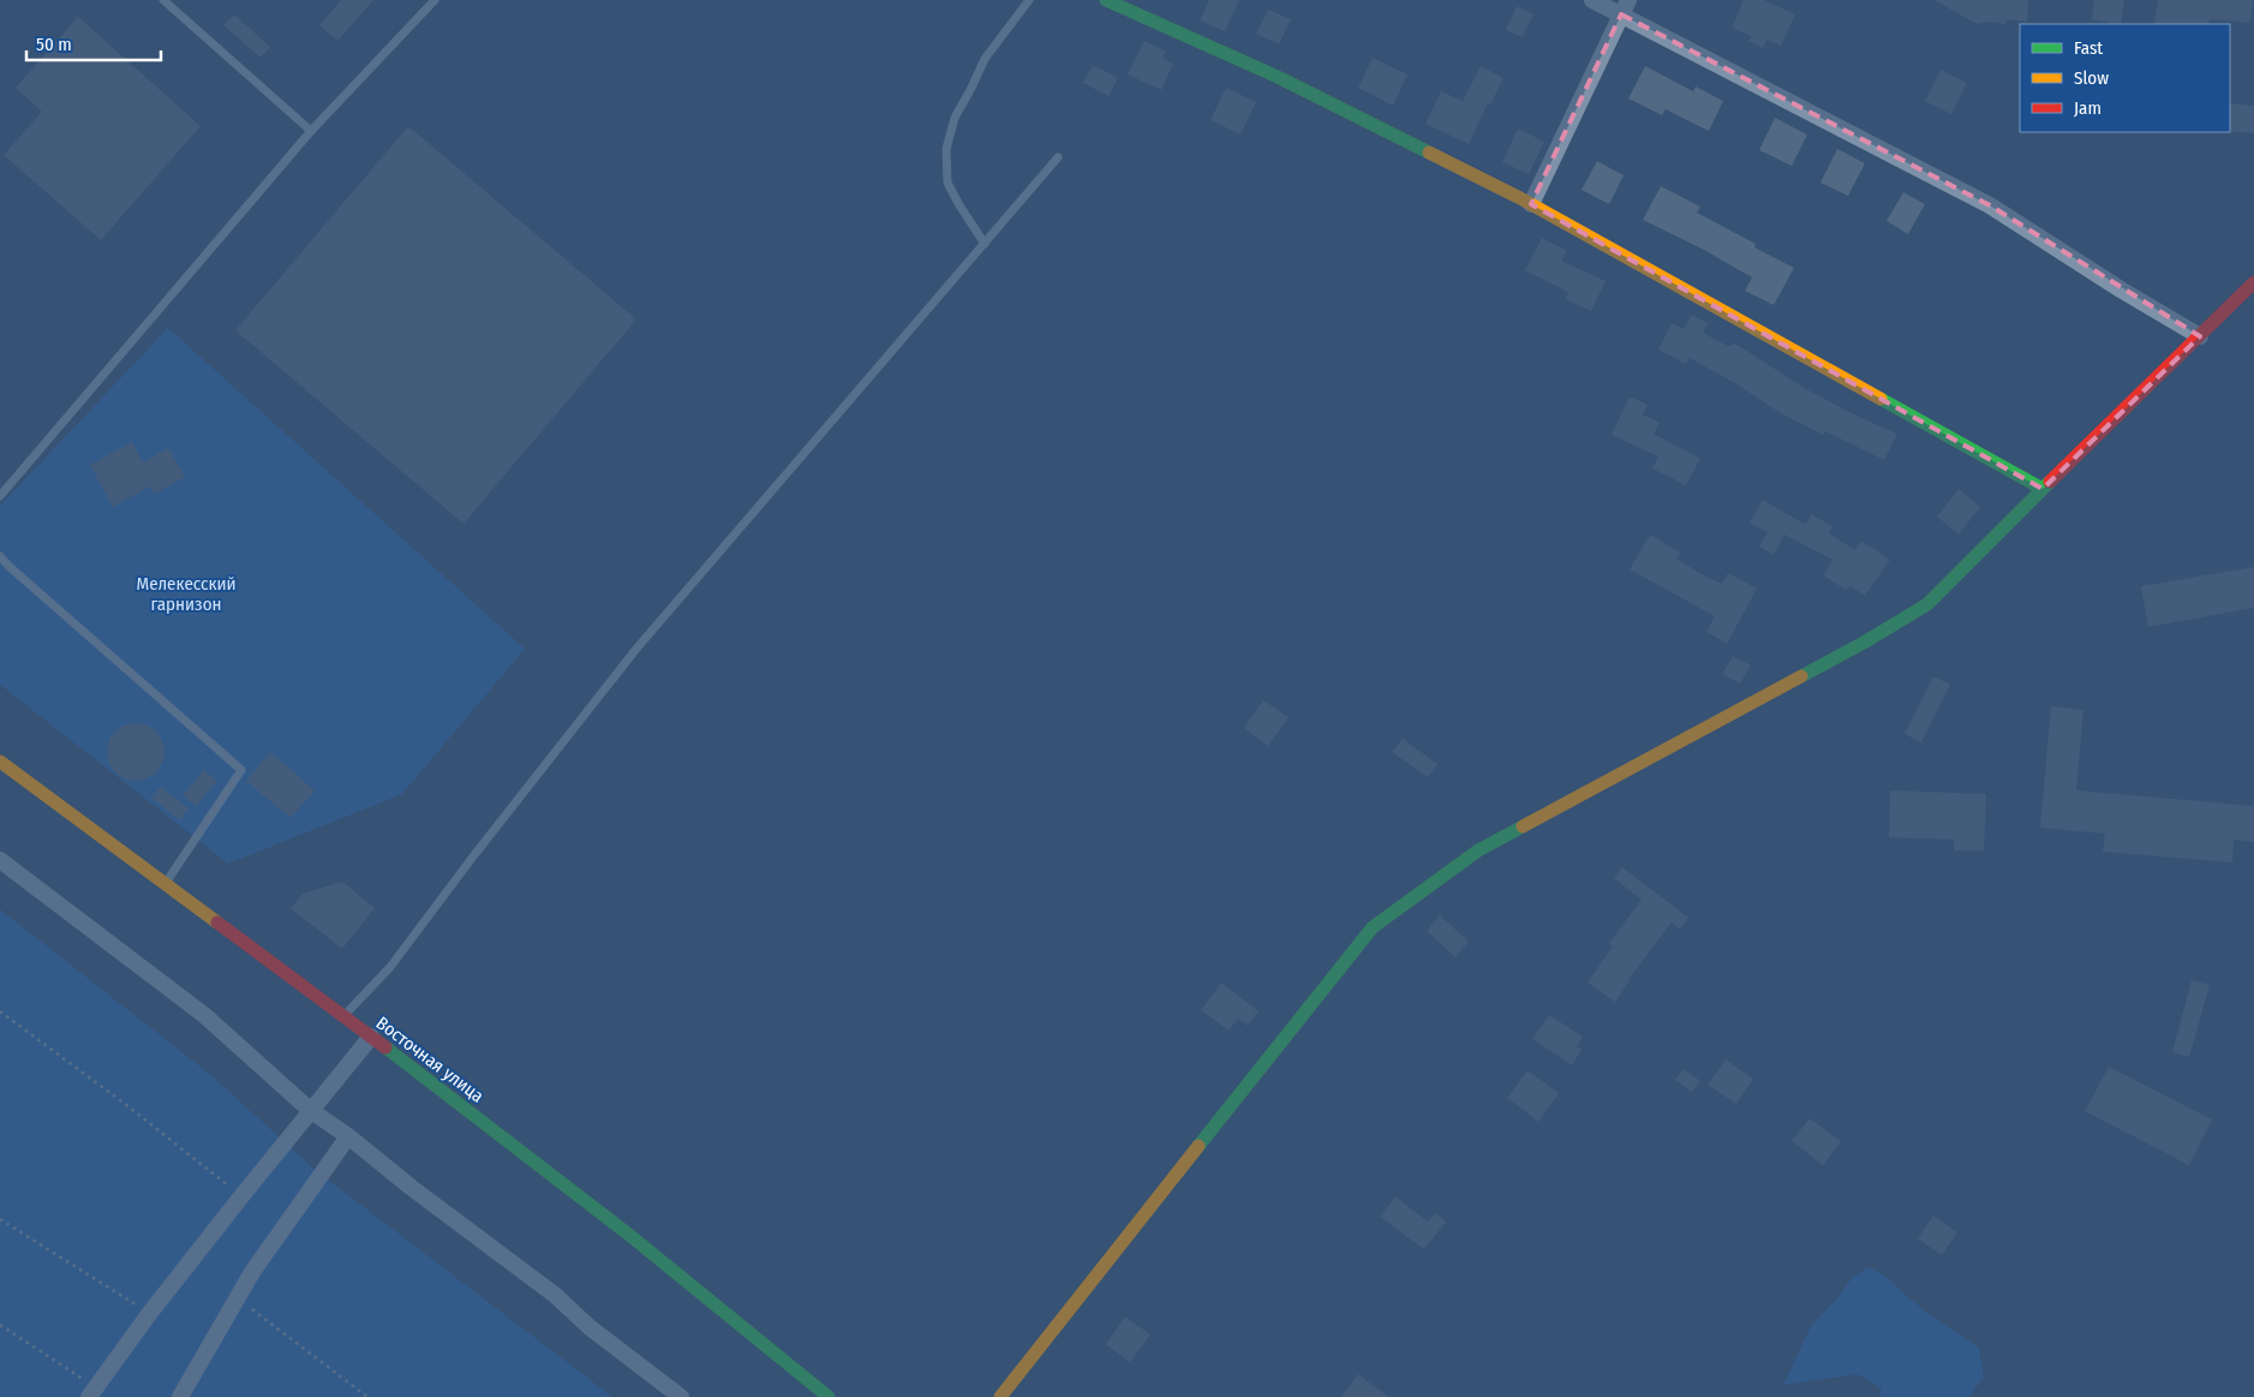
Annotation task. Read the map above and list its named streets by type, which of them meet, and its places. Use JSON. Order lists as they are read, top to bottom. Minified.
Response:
{"streets":{"street":["Восточная улица"]},"parks":["Мелекесский гарнизон"],"legend":["Fast","Slow","Jam"],"scale_bar":"50 m"}
